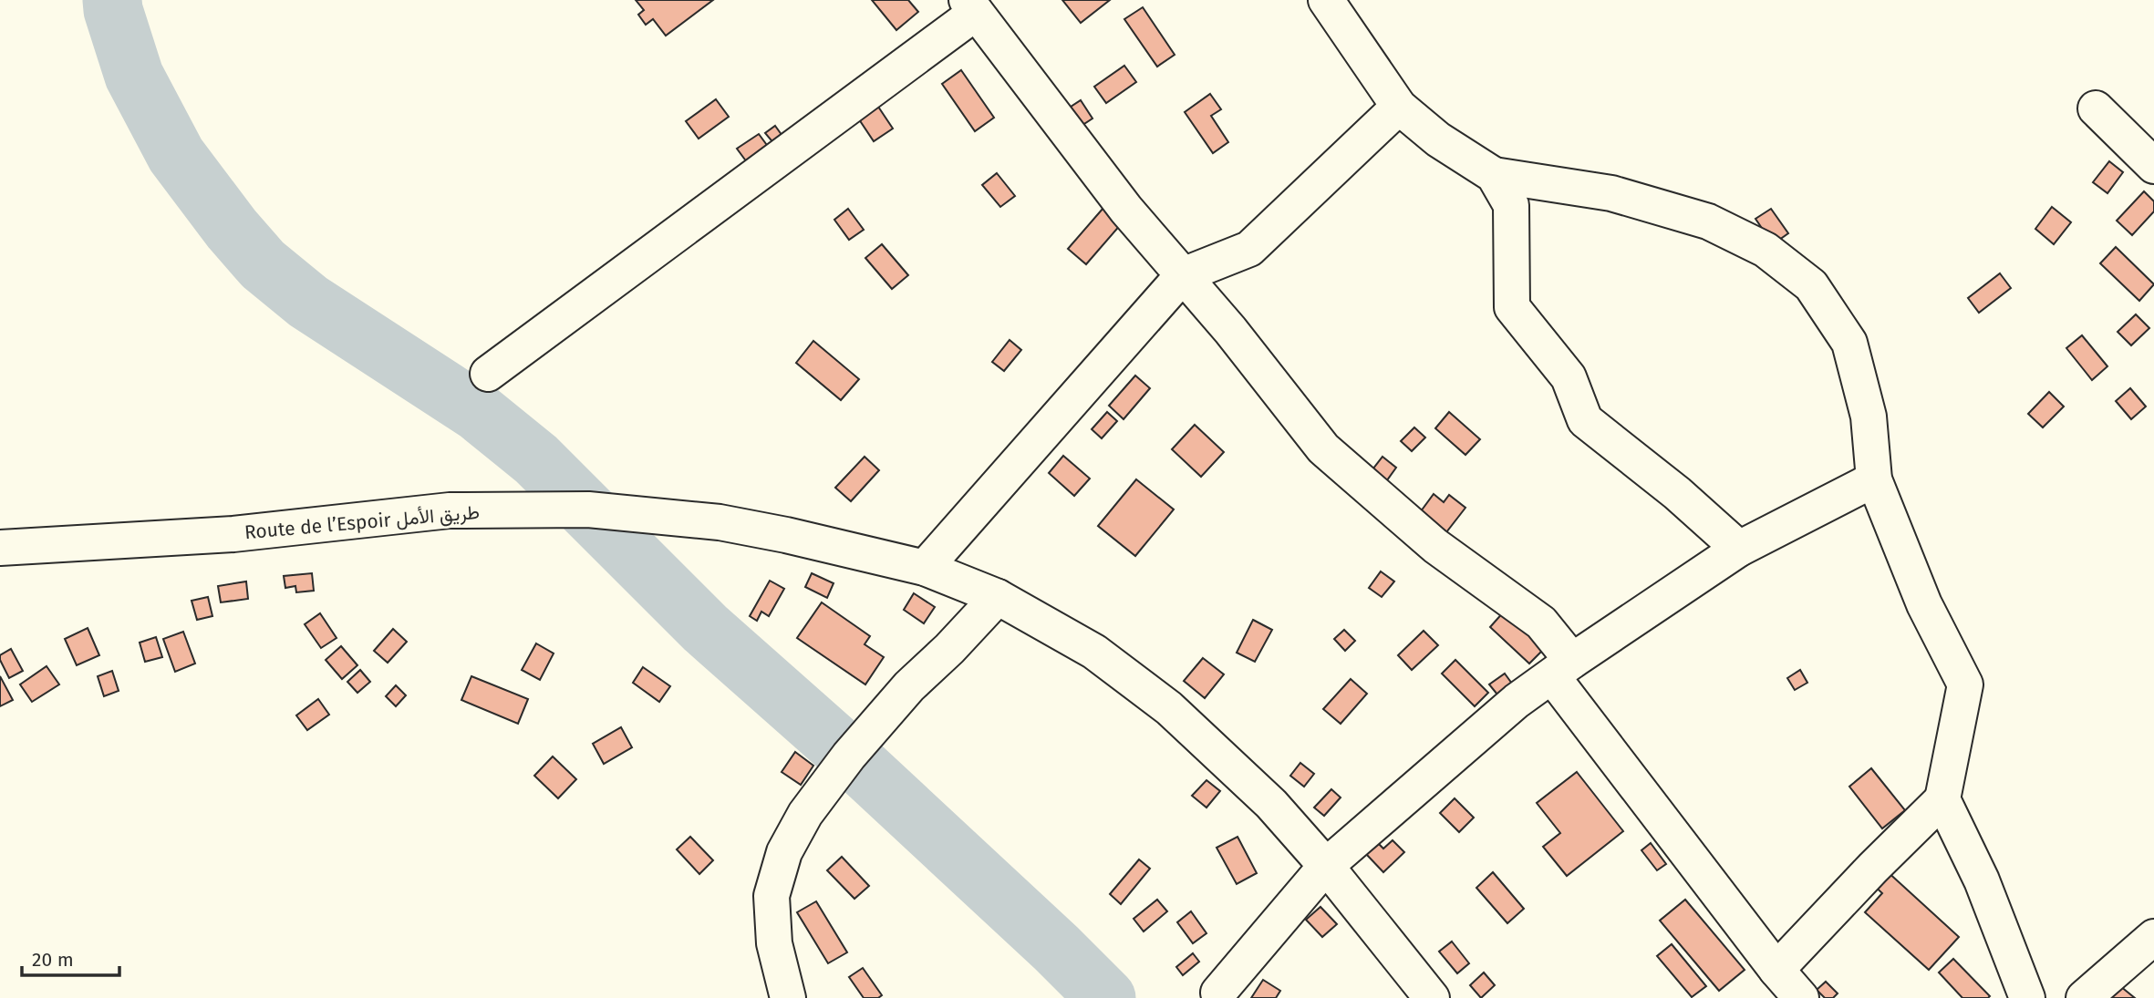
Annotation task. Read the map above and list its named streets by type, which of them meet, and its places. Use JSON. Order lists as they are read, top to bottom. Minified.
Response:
{"streets":{"main road":["Route de l’Espoir طريق الأمل"]},"scale_bar":"20 m"}
